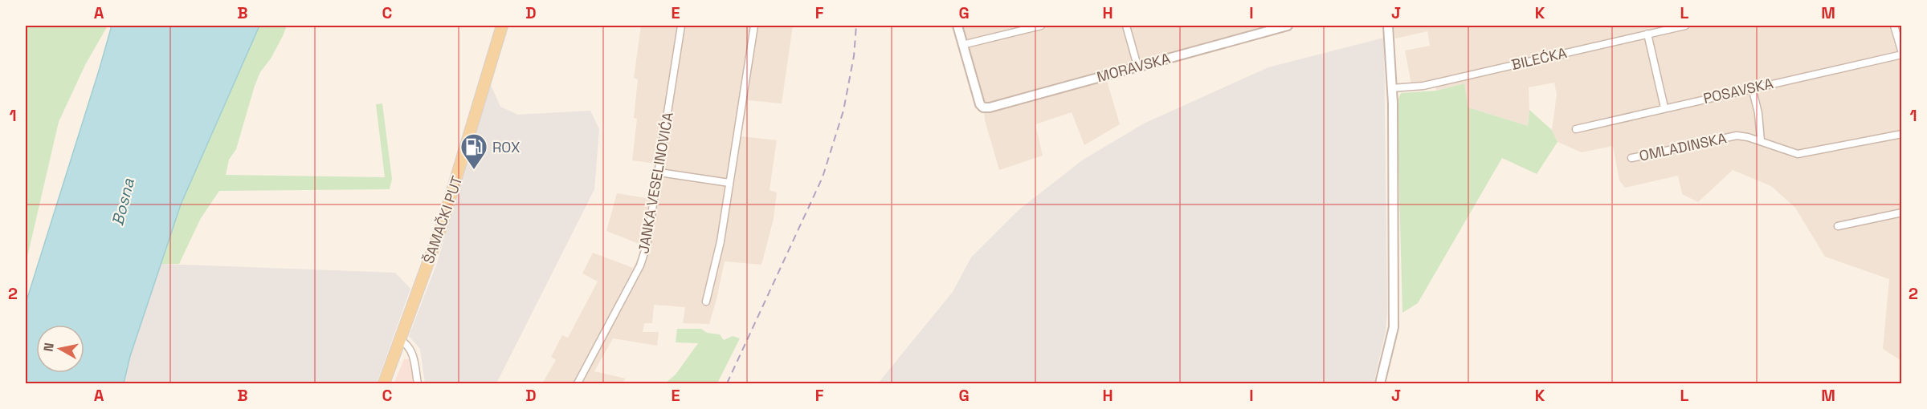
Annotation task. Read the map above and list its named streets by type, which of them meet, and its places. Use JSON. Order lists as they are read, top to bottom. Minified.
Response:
{"streets":{"main road":["ŠAMAČKI PUT"],"street":["BILEĆKA","MORAVSKA","POSAVSKA","OMLADINSKA","JANKA VESELINOVIĆA"]},"water":["Bosna"],"places":{"fuel station":["ROX"]},"north":"left","grid":{"columns":["A","B","C","D","E","F","G","H","I","J","K","L","M"],"rows":["1","2"]}}
